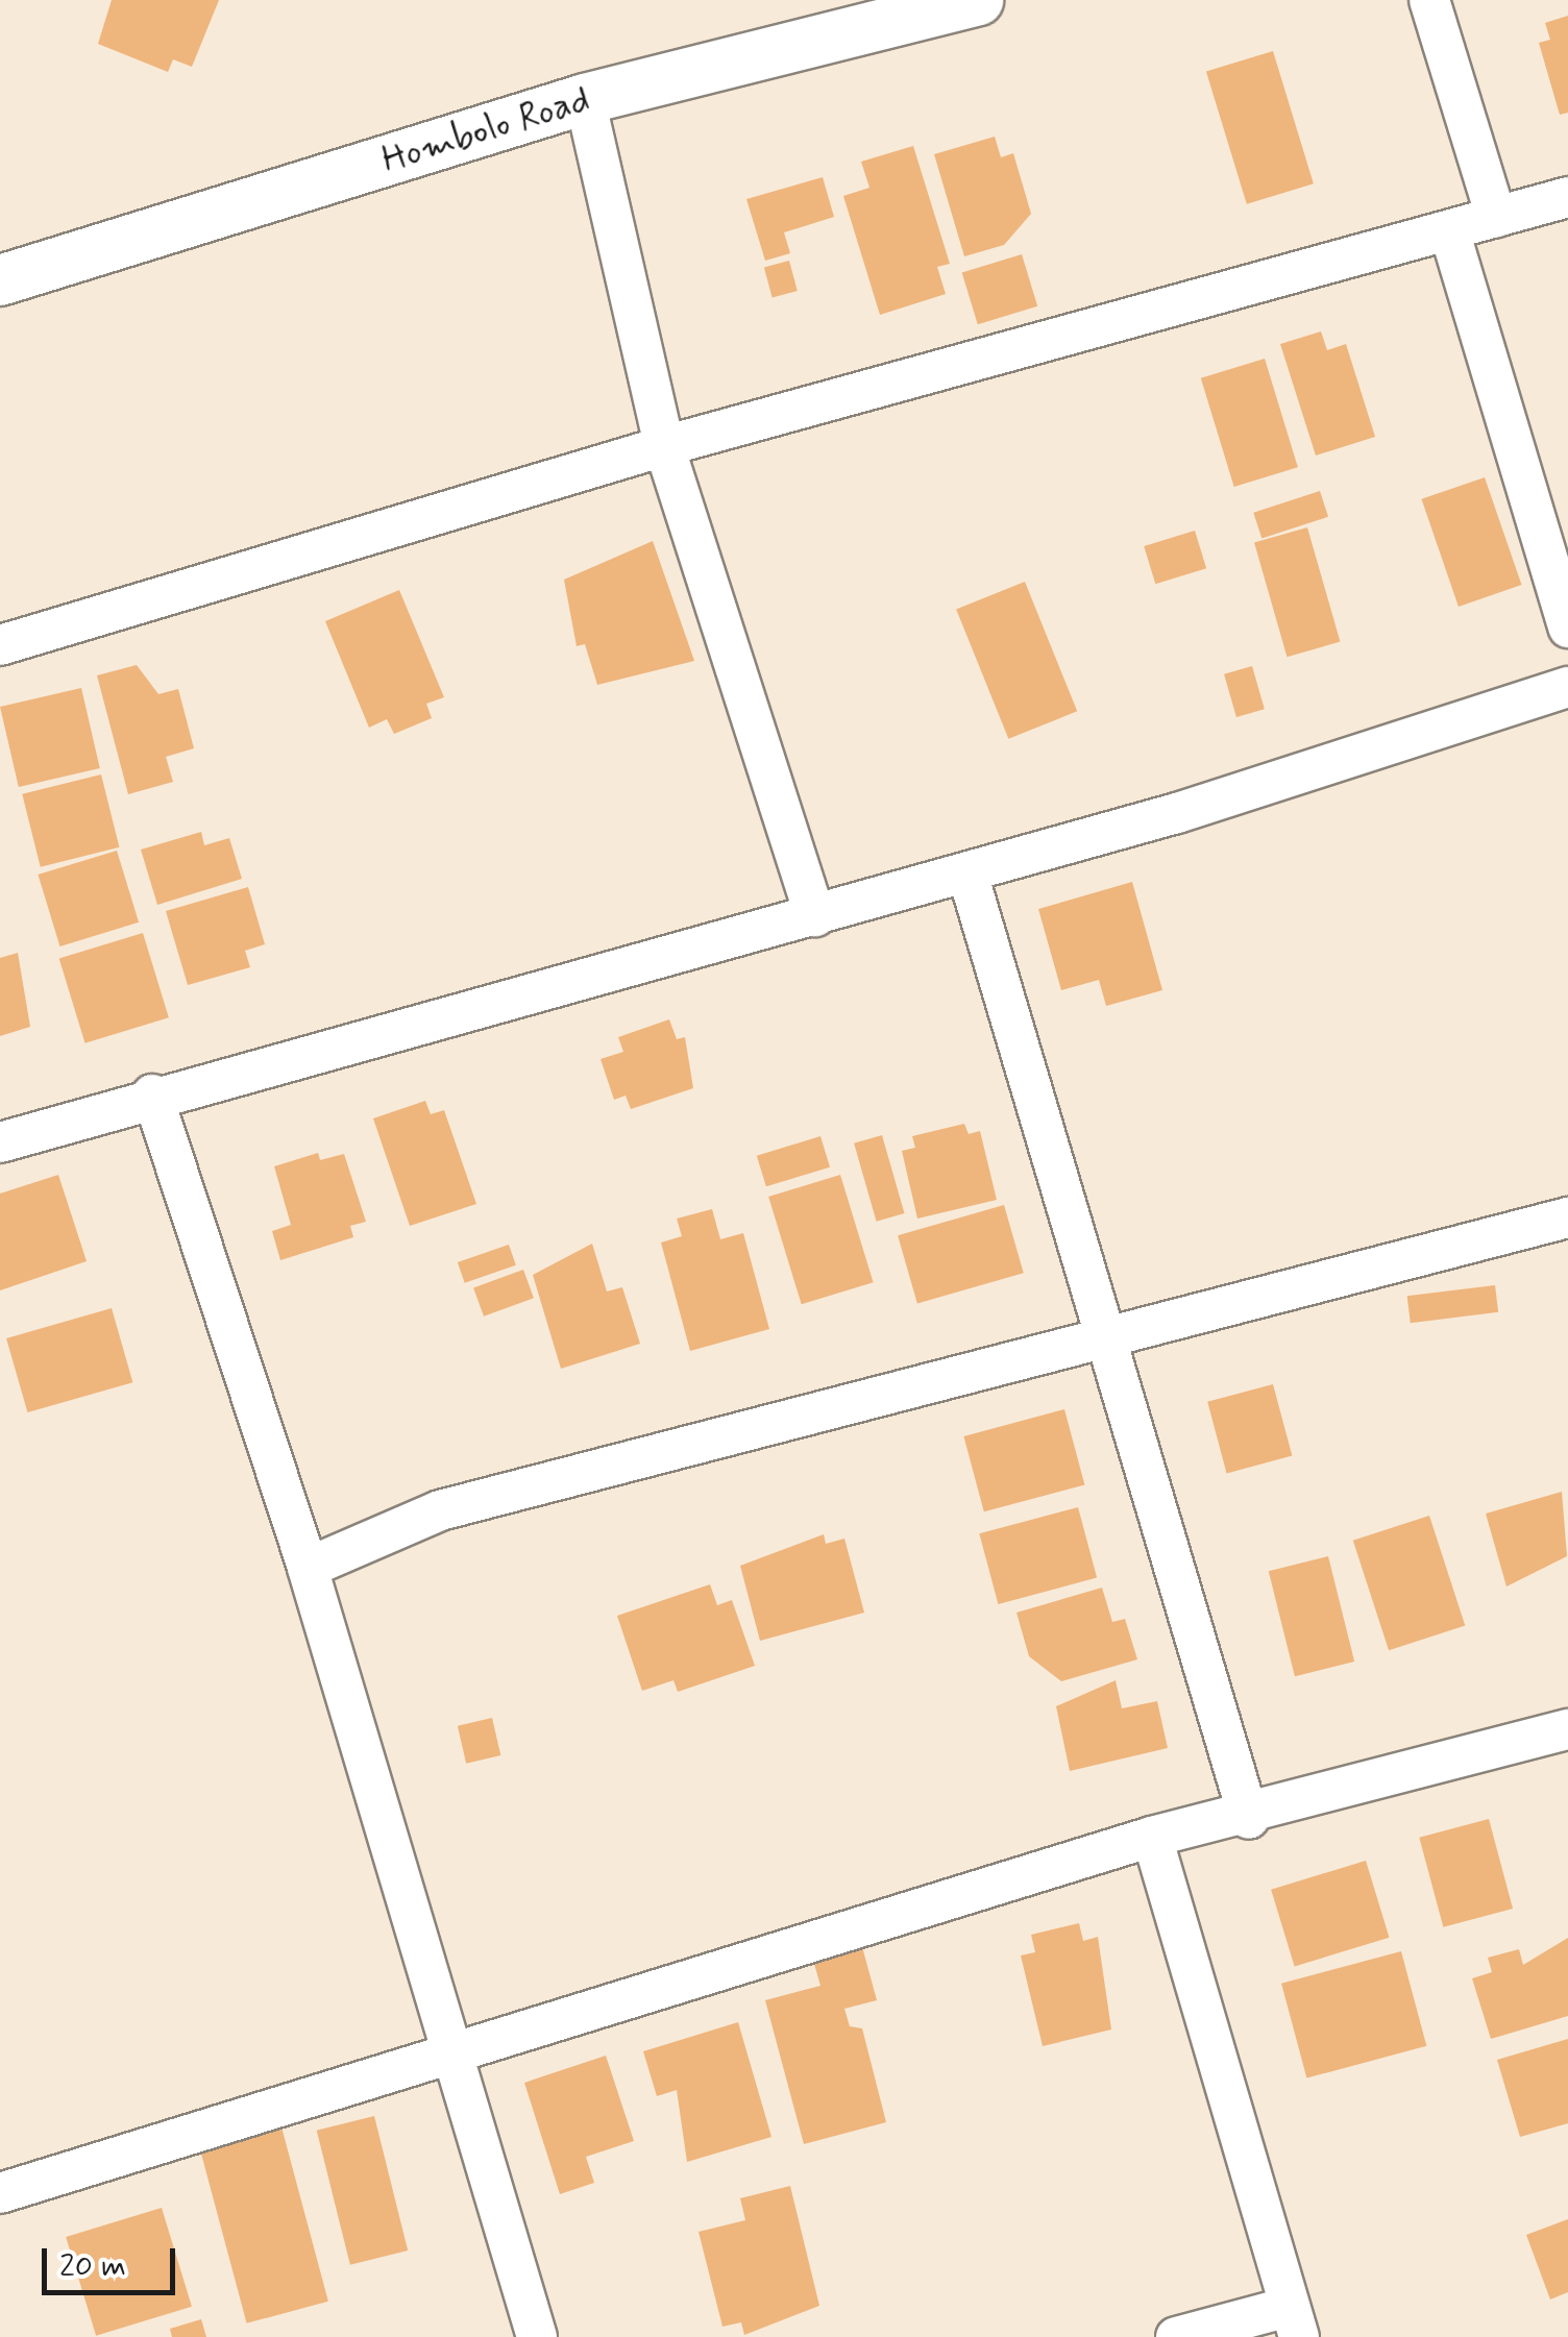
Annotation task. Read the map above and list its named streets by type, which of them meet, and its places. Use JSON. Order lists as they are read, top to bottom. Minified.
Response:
{"streets":{"street":["Hombolo Road"]},"scale_bar":"20 m"}
